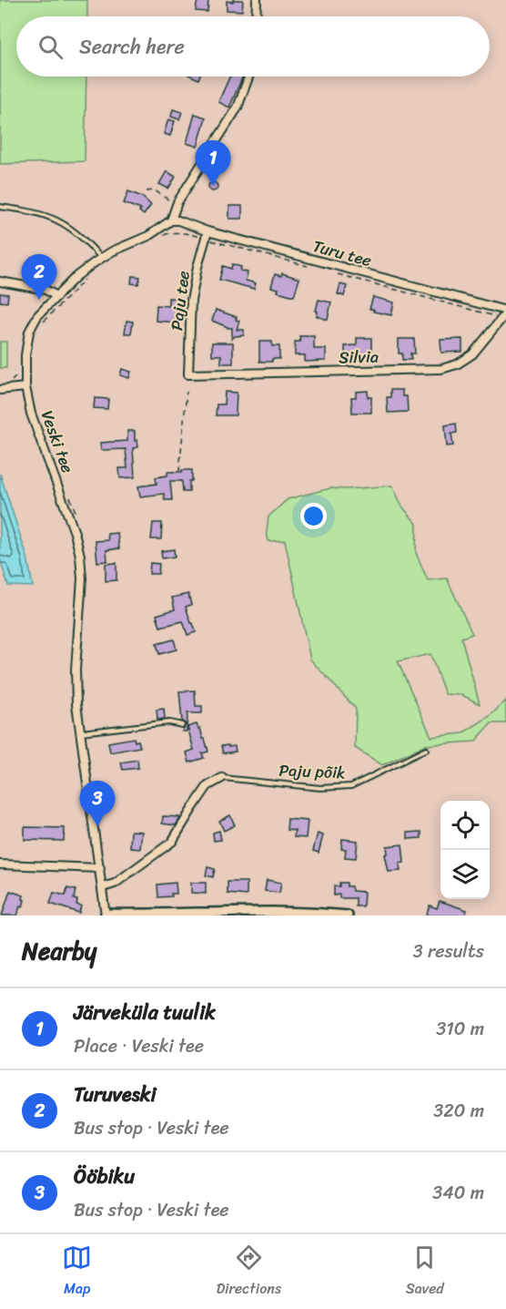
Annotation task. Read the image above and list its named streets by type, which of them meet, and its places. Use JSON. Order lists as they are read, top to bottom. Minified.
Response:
{"streets":{"street":["Turu tee","Paju tee","Silvia","Veski tee"],"lane":["Paju põik"]},"crossings":[["Turu tee","Paju tee"],["Turu tee","Silvia"],["Turu tee","Veski tee"],["Paju tee","Silvia"]],"page":{"search":"Search here","pins":["1","2","3"],"heading":["Nearby","3 results"],"list":[{"mark":"1","name":"Järveküla tuulik","note":"Place · Veski tee","value":"310 m"},{"mark":"2","name":"Turuveski","note":"Bus stop · Veski tee","value":"320 m"},{"mark":"3","name":"Ööbiku","note":"Bus stop · Veski tee","value":"340 m"}],"nav":["Map","Directions","Saved"]}}
